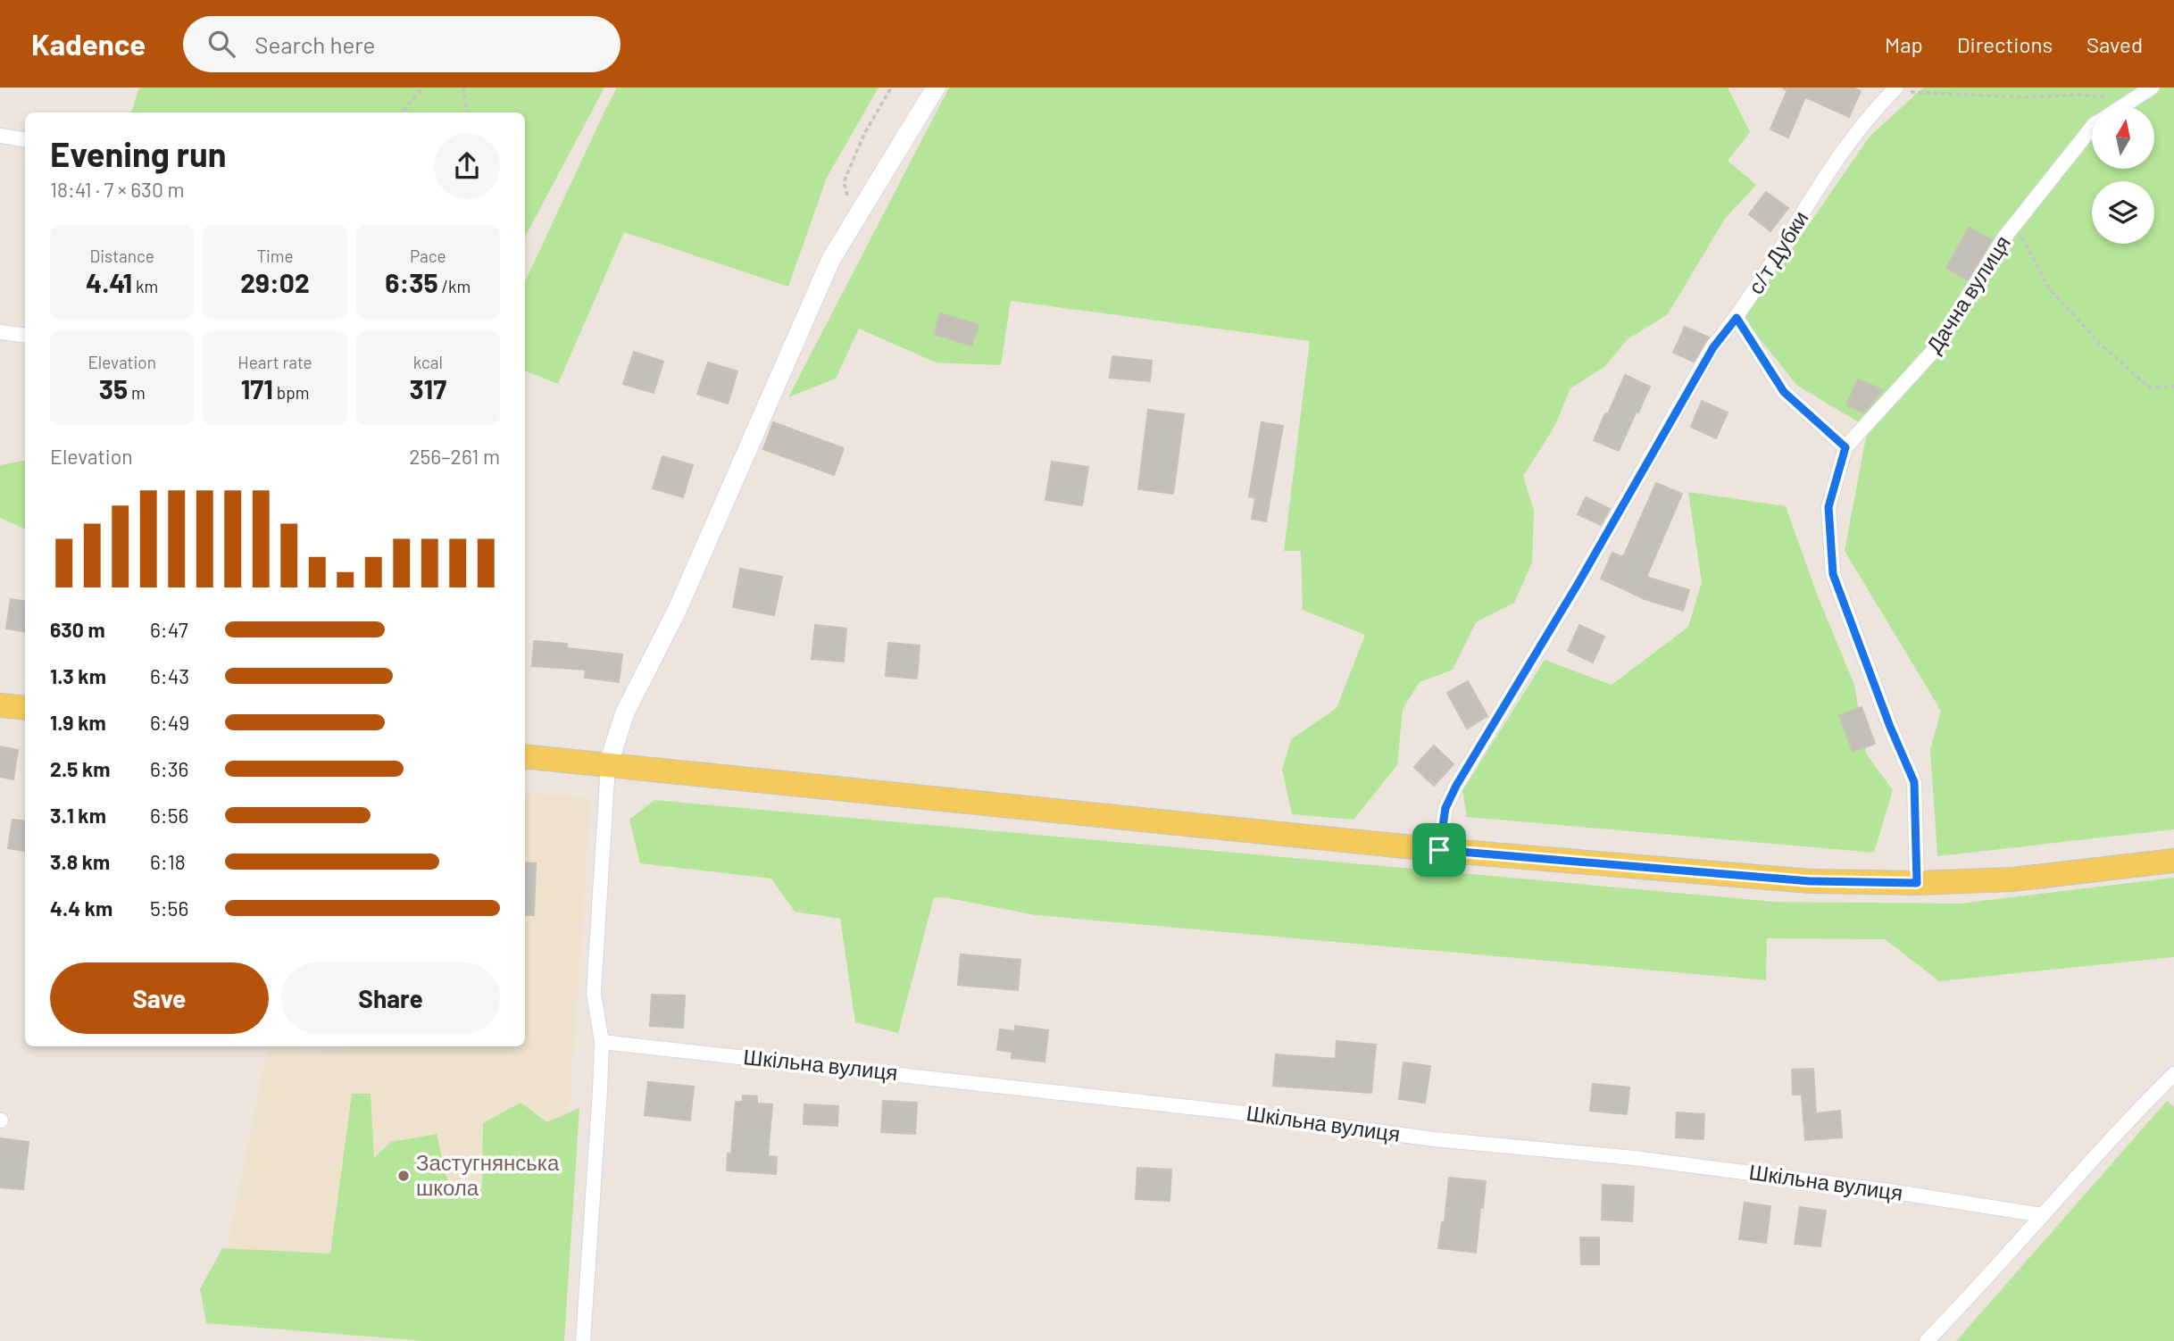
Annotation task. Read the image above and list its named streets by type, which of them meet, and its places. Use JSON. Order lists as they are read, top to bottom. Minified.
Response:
{"streets":{"street":["с/т Дубки","Дачна вулиця","Шкільна вулиця"]},"places":["Застугнянська школа"],"north":"top","page":{"header":"Kadence","search":"Search here","nav":["Map","Directions","Saved"],"heading":["Evening run","18:41 · 7 × 630 m"],"stats":[["Distance","4.41 km"],["Time","29:02"],["Pace","6:35 /km"],["Elevation","35 m"],["Heart rate","171 bpm"],["kcal","317"]],"chart":["Elevation","256–261 m"],"list":[{"name":"630 m","note":"6:47"},{"name":"1.3 km","note":"6:43"},{"name":"1.9 km","note":"6:49"},{"name":"2.5 km","note":"6:36"},{"name":"3.1 km","note":"6:56"},{"name":"3.8 km","note":"6:18"},{"name":"4.4 km","note":"5:56"}],"buttons":["Save","Share"]}}
